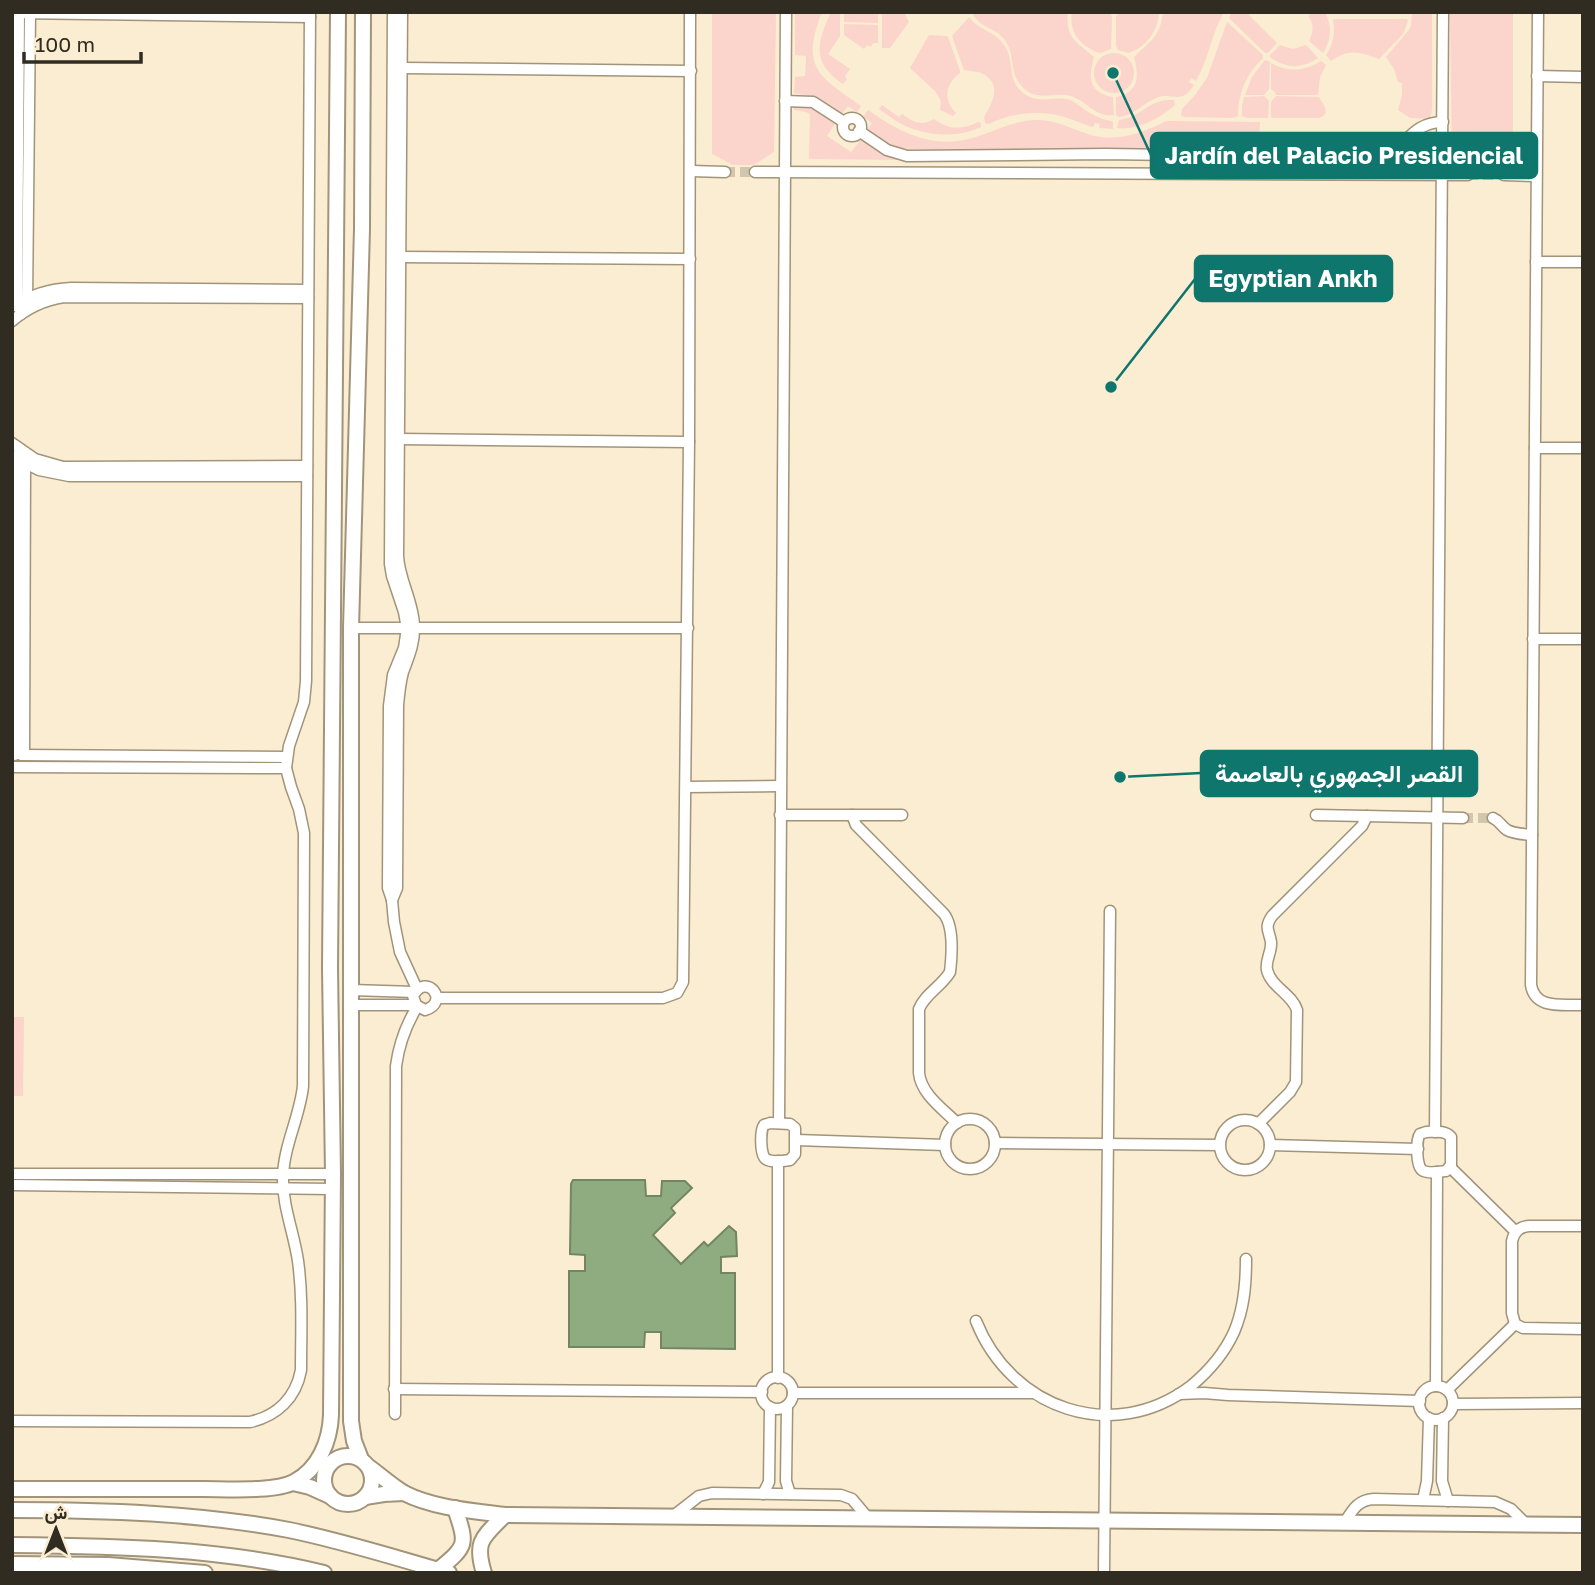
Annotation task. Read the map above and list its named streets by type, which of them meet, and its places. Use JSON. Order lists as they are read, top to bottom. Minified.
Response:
{"places":["Jardín del Palacio Presidencial","Egyptian Ankh","القصر الجمهوري بالعاصمة"],"scale_bar":"100 m","north":"top"}
